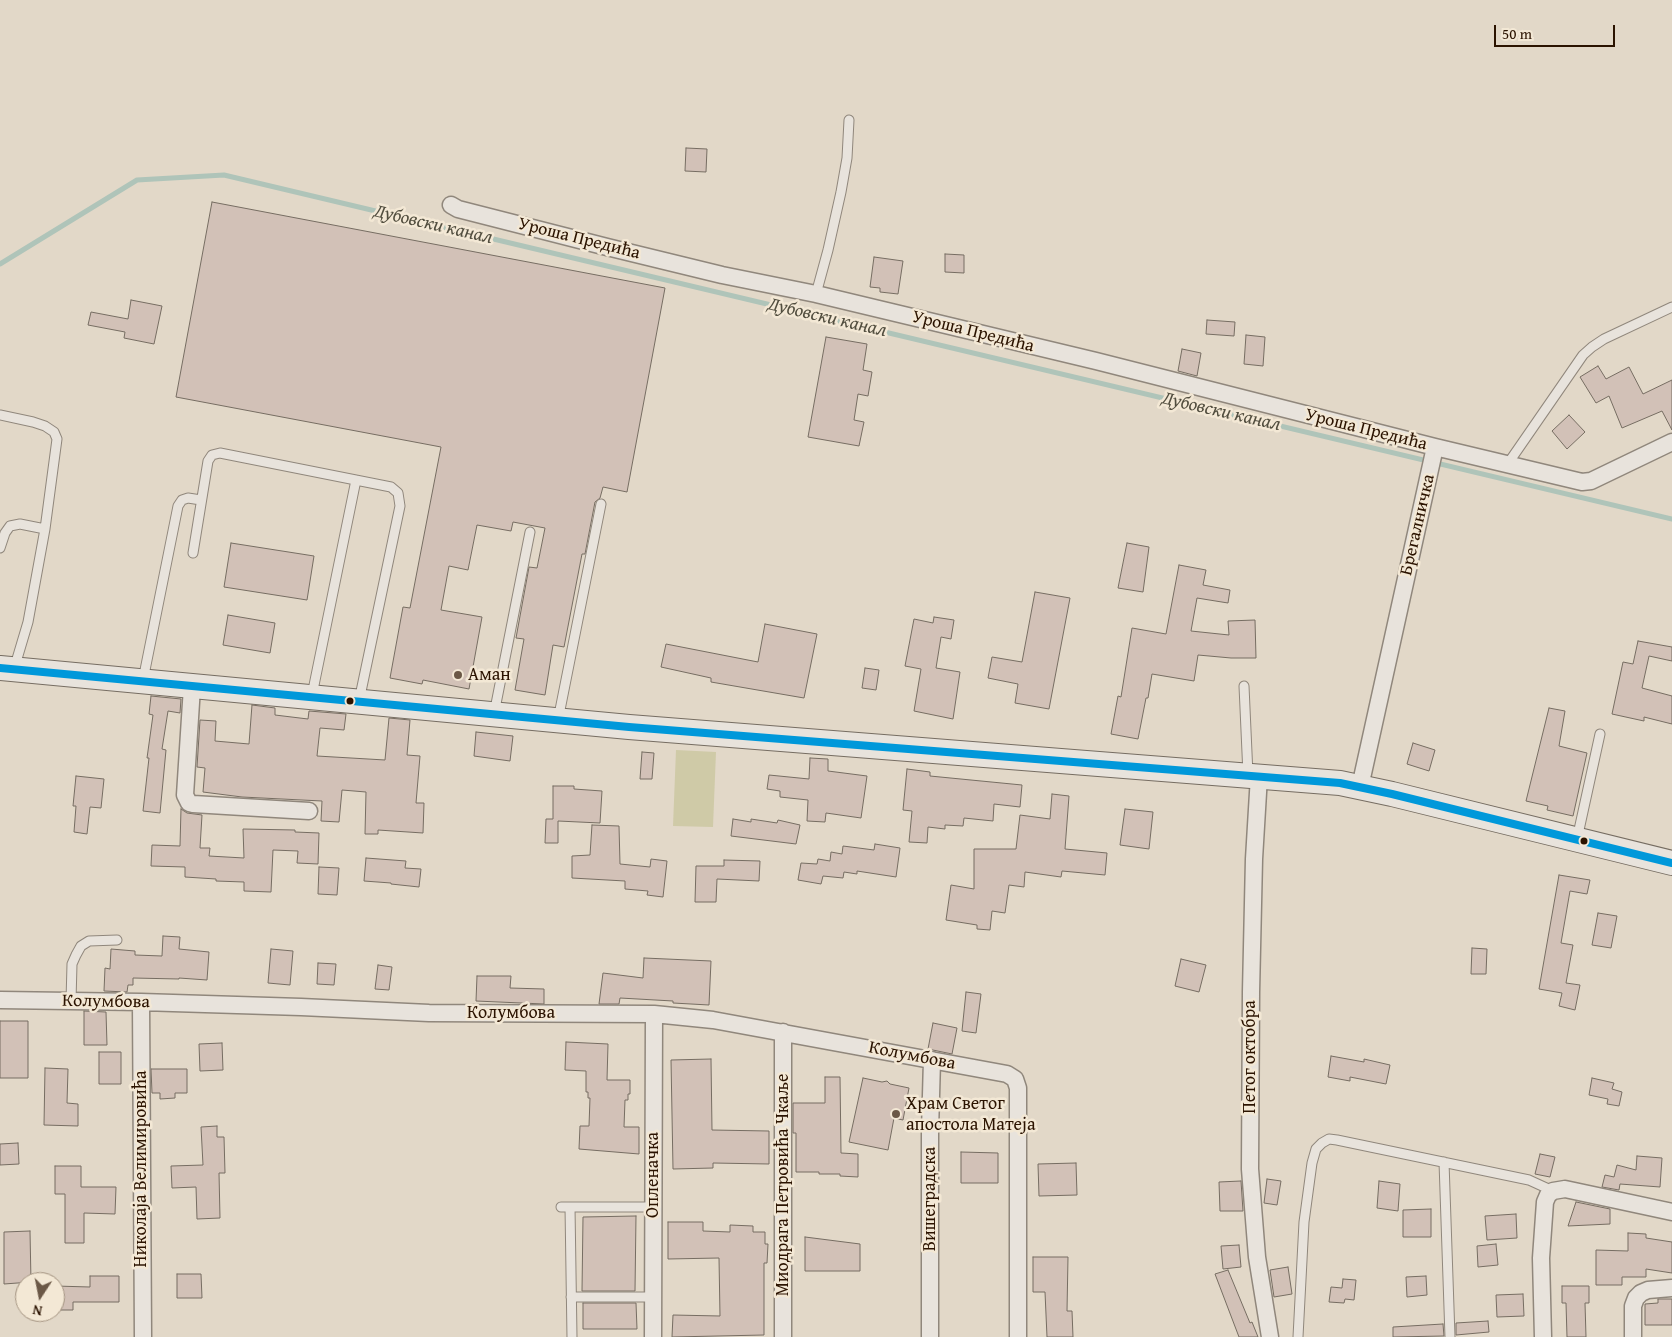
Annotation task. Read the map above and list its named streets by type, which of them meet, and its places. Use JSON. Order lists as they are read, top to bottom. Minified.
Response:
{"streets":{"street":["Уроша Предића","Брегалничка","Колумбова","Петог октобра","Николаја Велимировића","Опленачка","Миодрага Петровића Чкаље","Вишеградска"]},"crossings":[["Уроша Предића","Брегалничка"],["Колумбова","Николаја Велимировића"],["Колумбова","Опленачка"],["Колумбова","Миодрага Петровића Чкаље"],["Колумбова","Вишеградска"]],"water":["Дубовски канал"],"places":["Аман","Храм Светог апостола Матеја"],"scale_bar":"50 m","north":"bottom"}
